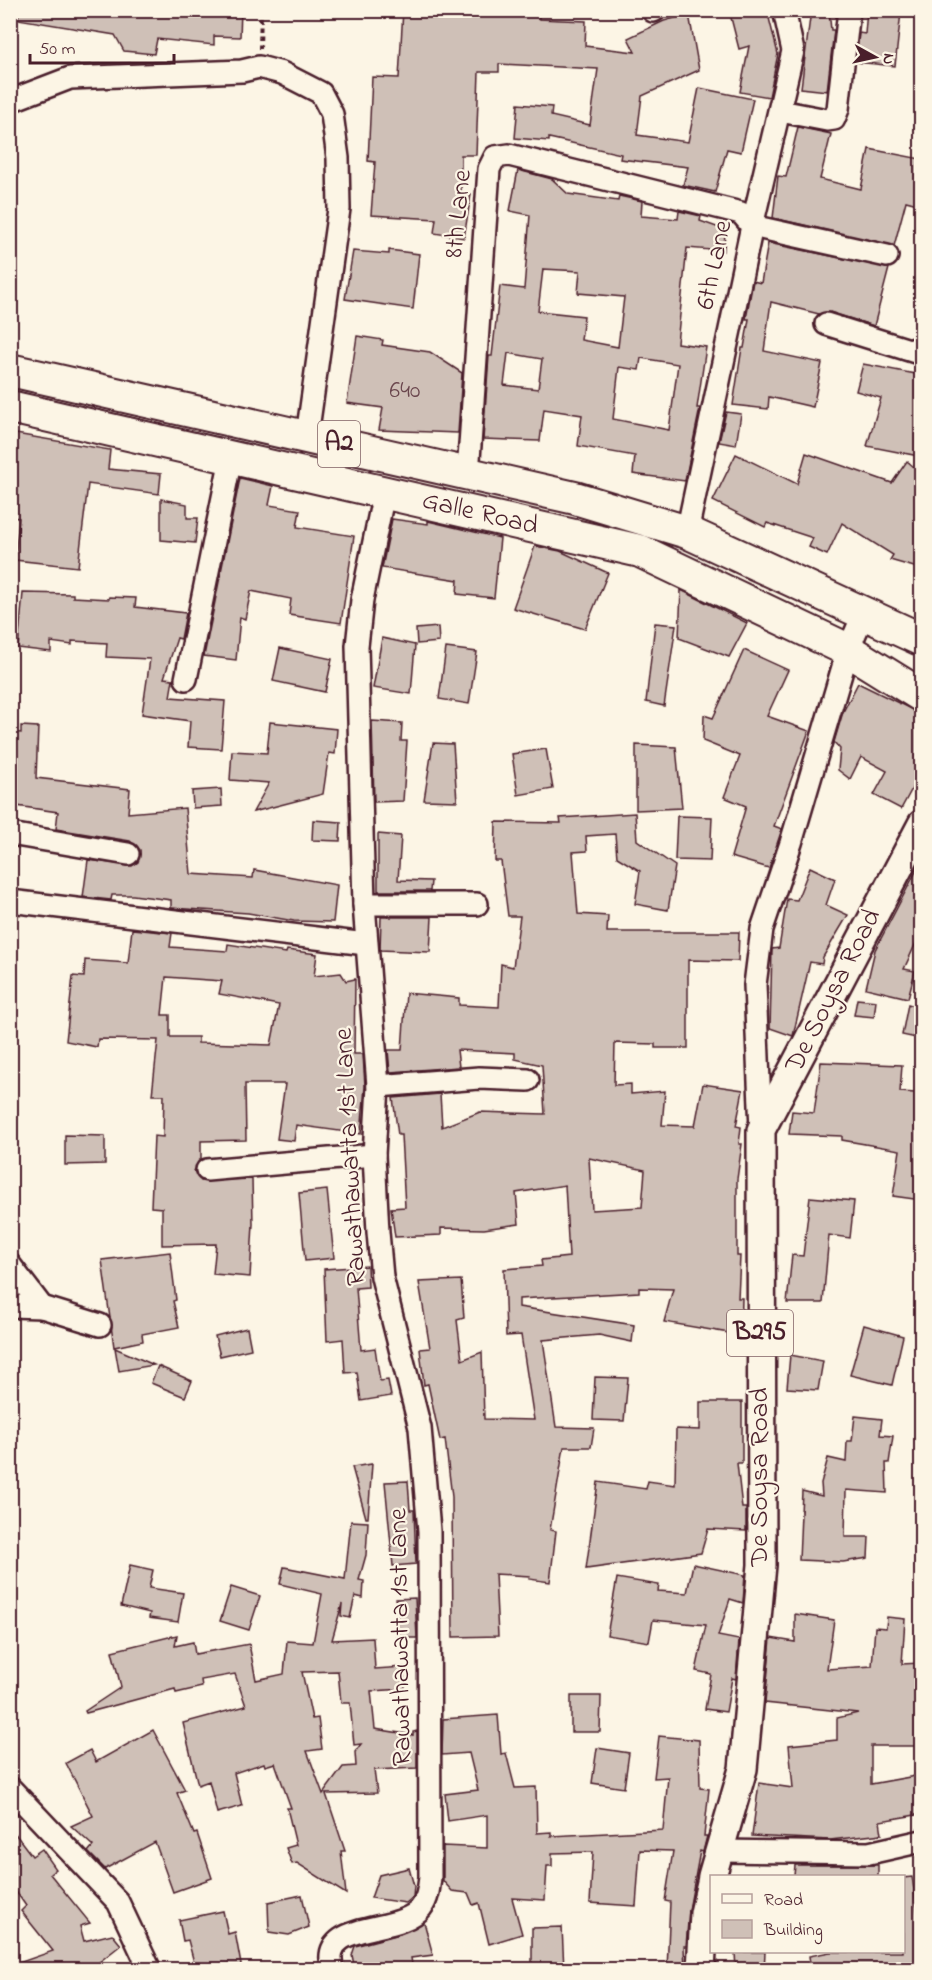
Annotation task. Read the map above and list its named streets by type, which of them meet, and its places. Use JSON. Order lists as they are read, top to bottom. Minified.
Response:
{"streets":{"highway":["A2","Galle Road"],"main road":["De Soysa Road","B295"],"street":["8th Lane","6th Lane","Rawathawatta 1st Lane"]},"crossings":[["8th Lane","6th Lane"],["8th Lane","Galle Road"],["6th Lane","Galle Road"],["Galle Road","Rawathawatta 1st Lane"]],"house_numbers":["640"],"legend":["Road","Building"],"scale_bar":"50 m","north":"right"}
